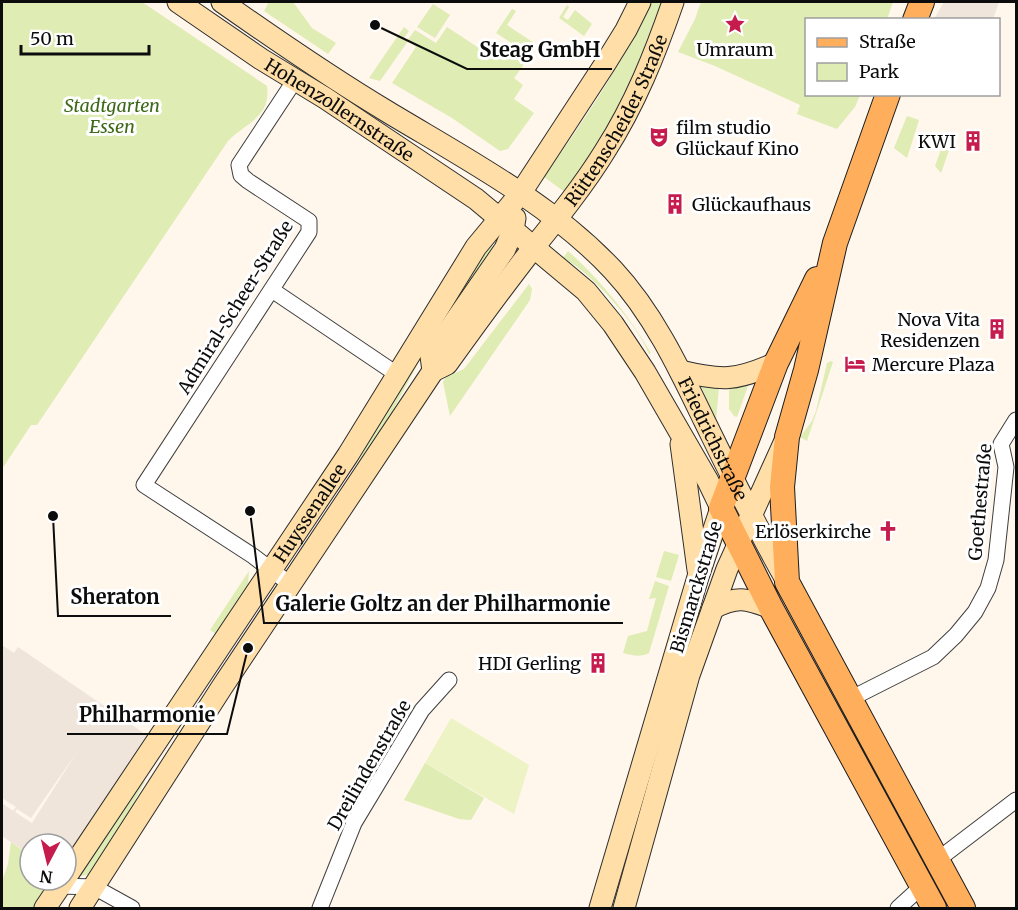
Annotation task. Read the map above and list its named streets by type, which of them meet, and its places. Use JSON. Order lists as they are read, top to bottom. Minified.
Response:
{"streets":{"main road":["Hohenzollernstraße","Rüttenscheider Straße","Friedrichstraße","Huyssenallee","Bismarckstraße"],"street":["Admiral-Scheer-Straße","Goethestraße","Dreilindenstraße"]},"crossings":[["Hohenzollernstraße","Rüttenscheider Straße"],["Hohenzollernstraße","Admiral-Scheer-Straße"],["Hohenzollernstraße","Friedrichstraße"],["Hohenzollernstraße","Huyssenallee"],["Rüttenscheider Straße","Friedrichstraße"],["Rüttenscheider Straße","Huyssenallee"],["Admiral-Scheer-Straße","Huyssenallee"],["Friedrichstraße","Goethestraße"],["Friedrichstraße","Huyssenallee"],["Friedrichstraße","Bismarckstraße"]],"parks":["Stadtgarten Essen"],"places":{"place":["Umraum"],"other":["Steag GmbH","Galerie Goltz an der Philharmonie","Sheraton","Philharmonie"],"theatre":["film studio Glückauf Kino"],"building":["KWI","Glückaufhaus","Nova Vita Residenzen","HDI Gerling"],"hotel":["Mercure Plaza"],"church":["Erlöserkirche"]},"legend":["Straße","Park"],"scale_bar":"50 m","north":"bottom"}
